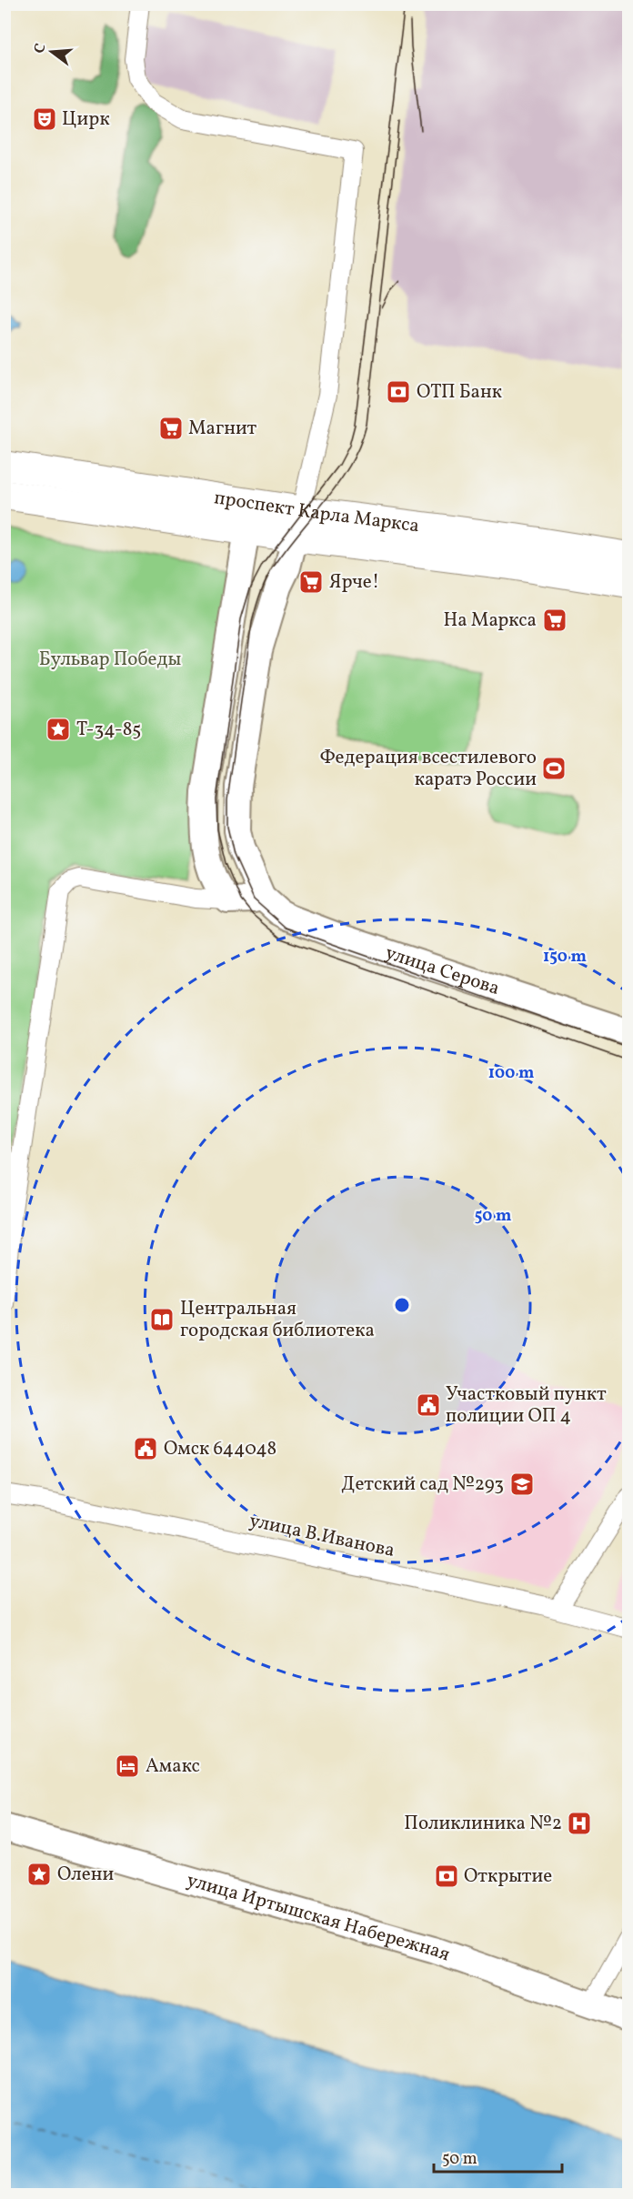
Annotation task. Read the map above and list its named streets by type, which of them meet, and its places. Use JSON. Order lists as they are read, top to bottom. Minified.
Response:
{"streets":{"main road":["проспект Карла Маркса"],"street":["улица Серова","улица В.Иванова","улица Иртышская Набережная"]},"parks":["Бульвар Победы"],"places":{"theatre":["Цирк"],"bank":["ОТП Банк","Открытие"],"supermarket":["Магнит","Ярче!","На Маркса"],"place":["Т-34-85","Олени"],"sports":["Федерация всестилевого каратэ России"],"library":["Центральная городская библиотека"],"public building":["Участковый пункт полиции ОП 4","Омск 644048"],"school or university":["Детский сад №293"],"hotel":["Амакс"],"hospital":["Поликлиника №2"]},"scale_bar":"50 m","north":"left","rings":["150 m","100 m","50 m"]}
